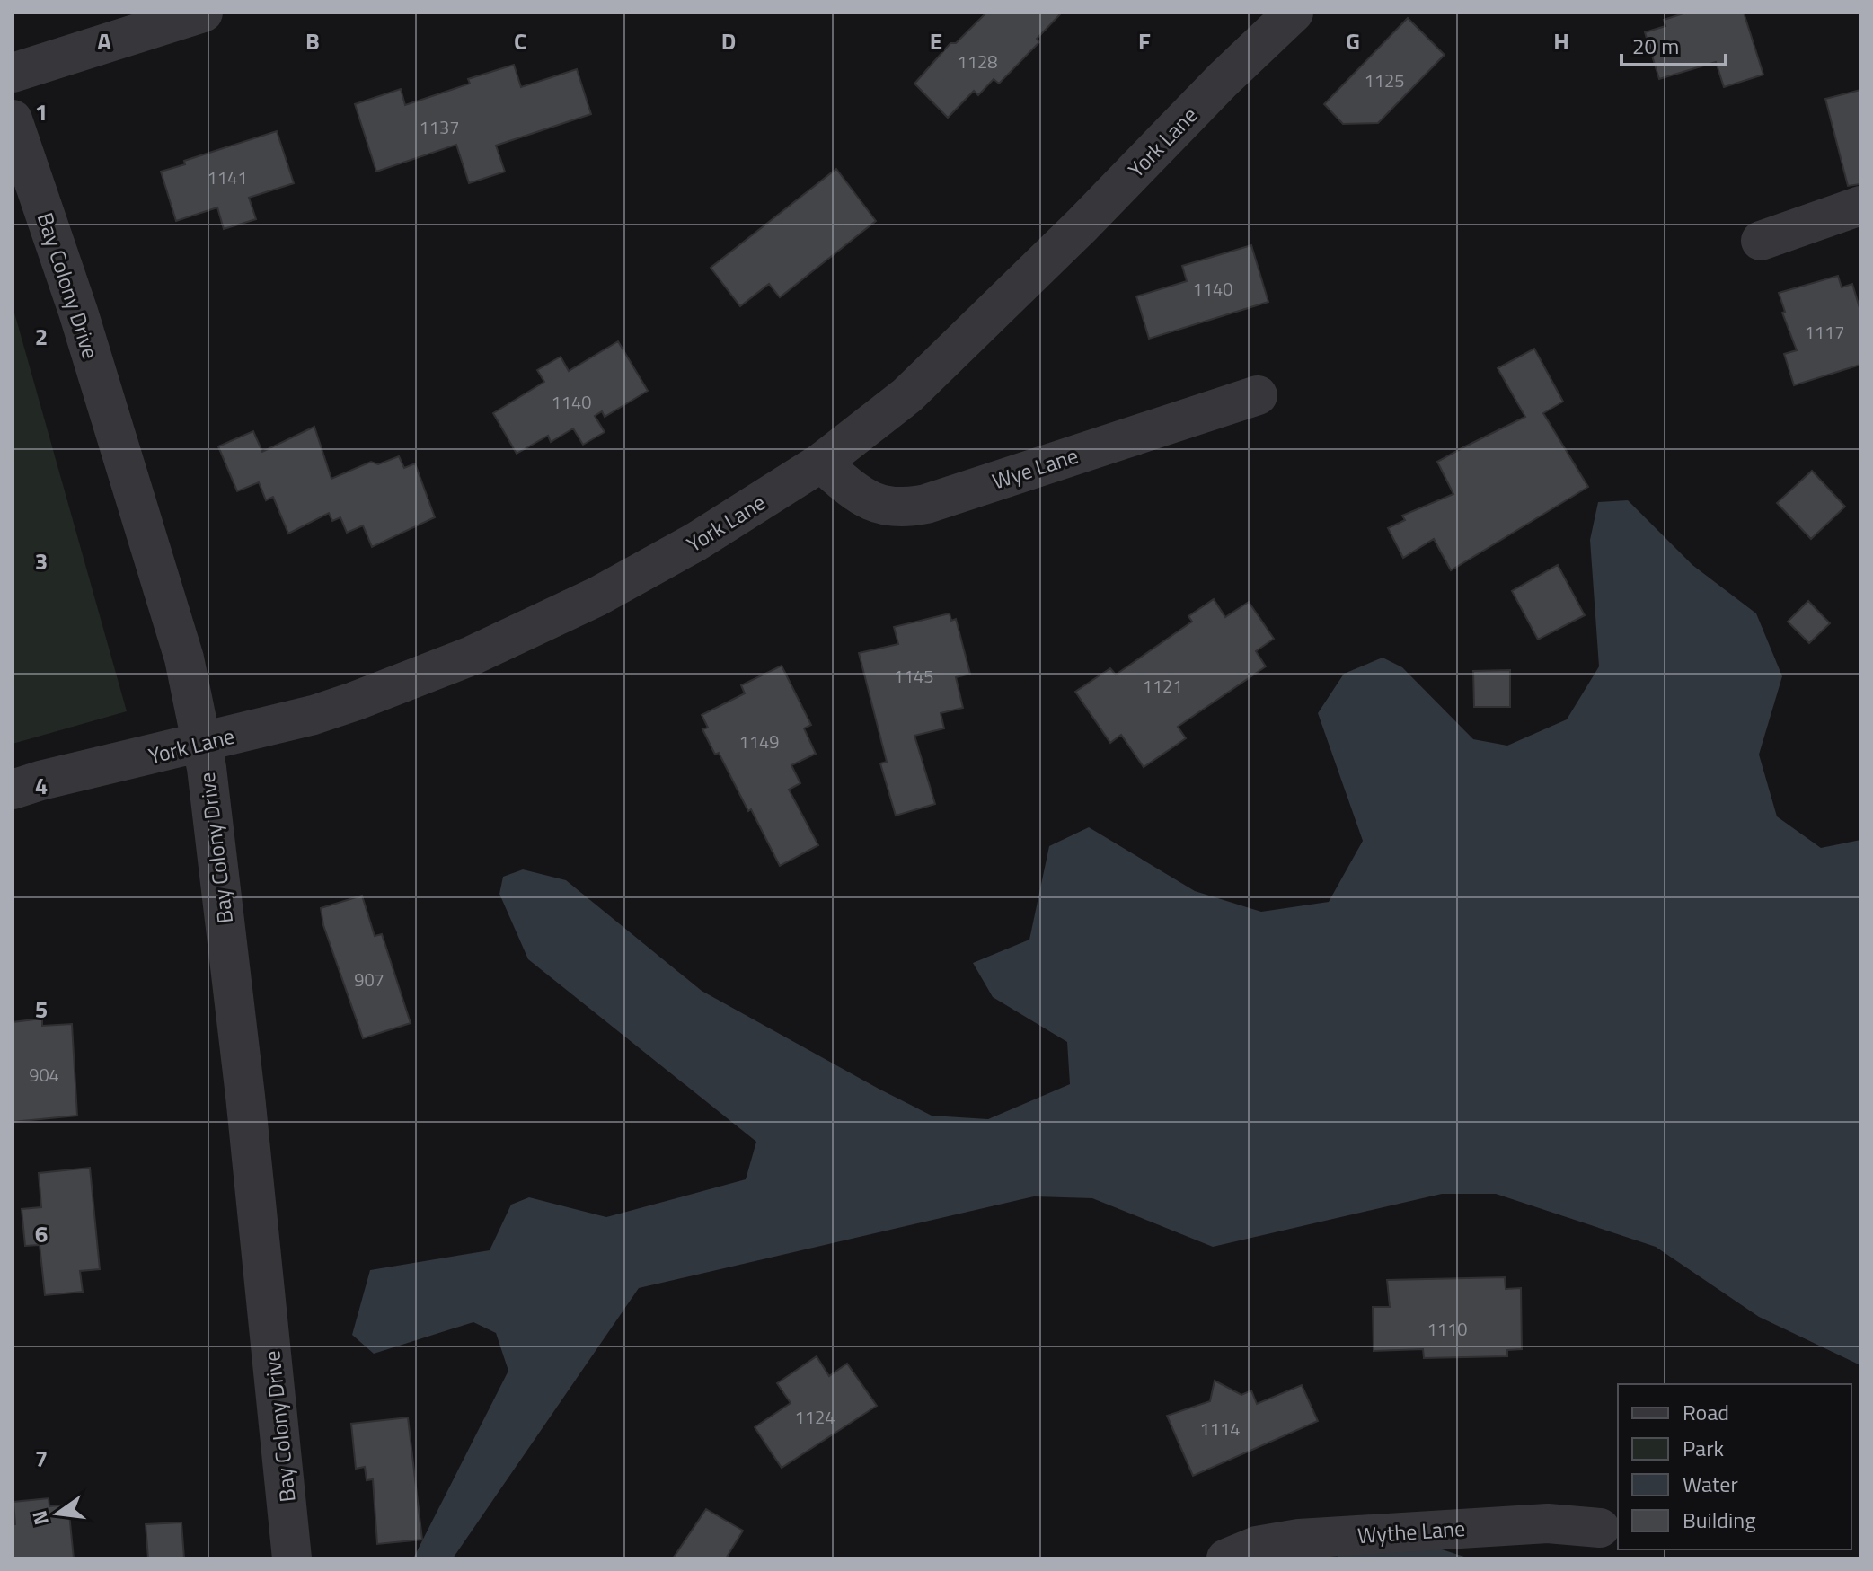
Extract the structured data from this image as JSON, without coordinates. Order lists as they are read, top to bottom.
{
  "streets": {
    "street": [
      "York Lane",
      "Bay Colony Drive",
      "Wye Lane",
      "Wythe Lane"
    ]
  },
  "crossings": [
    ["York Lane", "Bay Colony Drive"],
    ["York Lane", "Wye Lane"]
  ],
  "house_numbers": [
    "1128",
    "1125",
    "1137",
    "1141",
    "1140",
    "1117",
    "1140",
    "1145",
    "1121",
    "1149",
    "907",
    "904",
    "1110",
    "1124",
    "1114"
  ],
  "legend": [
    "Road",
    "Park",
    "Water",
    "Building"
  ],
  "scale_bar": "20 m",
  "north": "left",
  "grid": {
    "columns": [
      "A",
      "B",
      "C",
      "D",
      "E",
      "F",
      "G",
      "H"
    ],
    "rows": [
      "1",
      "2",
      "3",
      "4",
      "5",
      "6",
      "7"
    ]
  }
}
